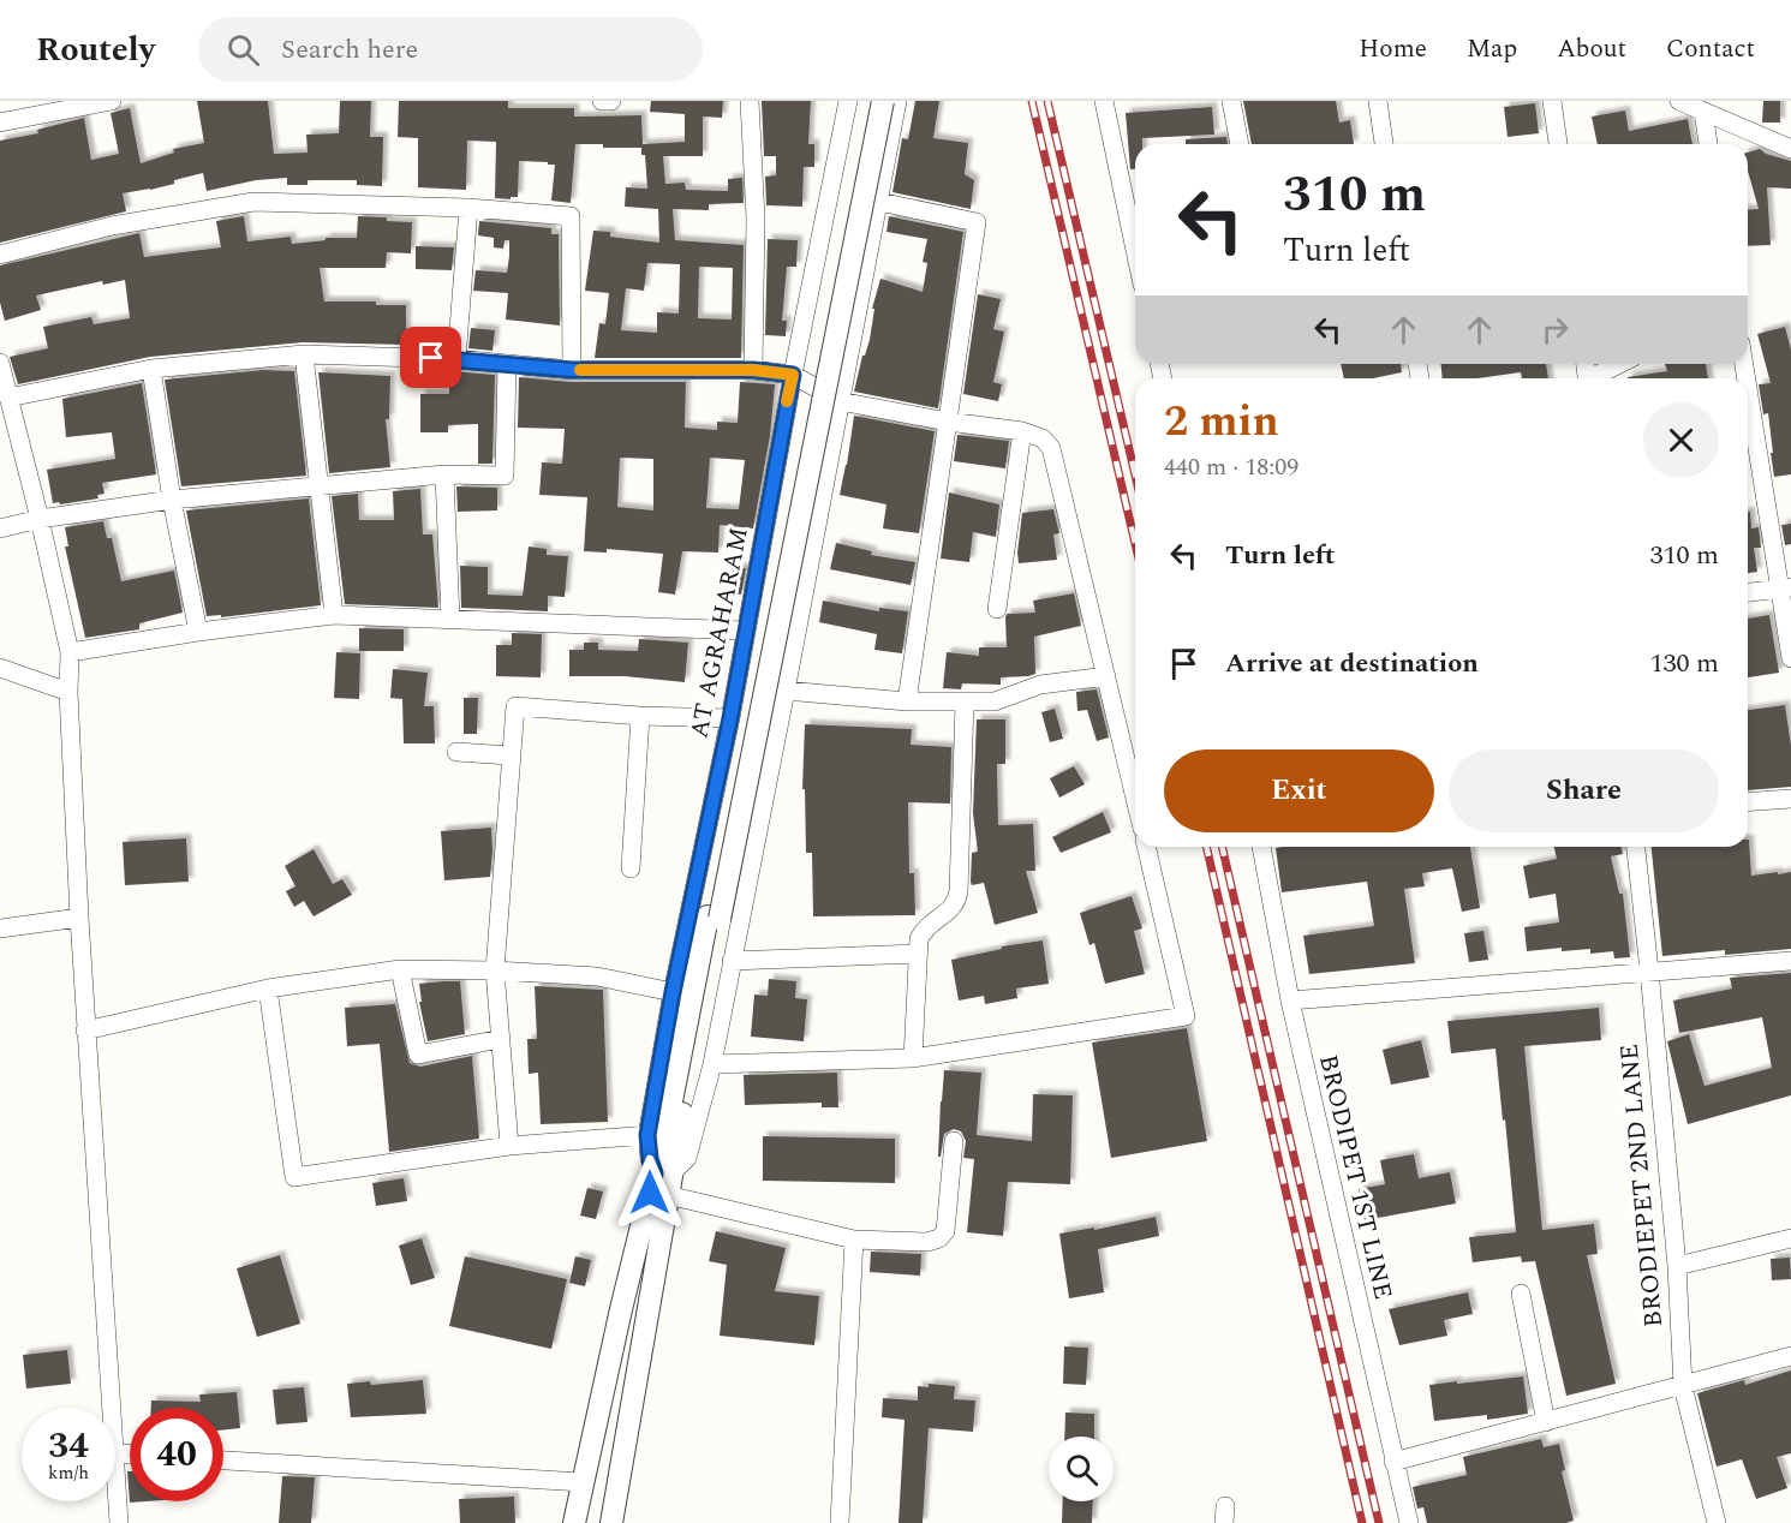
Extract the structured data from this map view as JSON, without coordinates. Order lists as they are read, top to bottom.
{
  "streets": {
    "street": ["AT AGRAHARAM", "BRODIPET 1ST LINE", "BRODIEPET 2ND LANE"]
  },
  "page": {
    "header": "Routely",
    "search": "Search here",
    "nav": [
      "Home",
      "Map",
      "About",
      "Contact"
    ],
    "turn": ["310 m", "Turn left"],
    "heading": ["2 min", "440 m · 18:09"],
    "list": [
      {
        "name": "Turn left",
        "value": "310 m"
      },
      {
        "name": "Arrive at destination",
        "value": "130 m"
      }
    ],
    "buttons": ["Exit", "Share"],
    "speed": "34 km/h",
    "limit": "40"
  }
}
